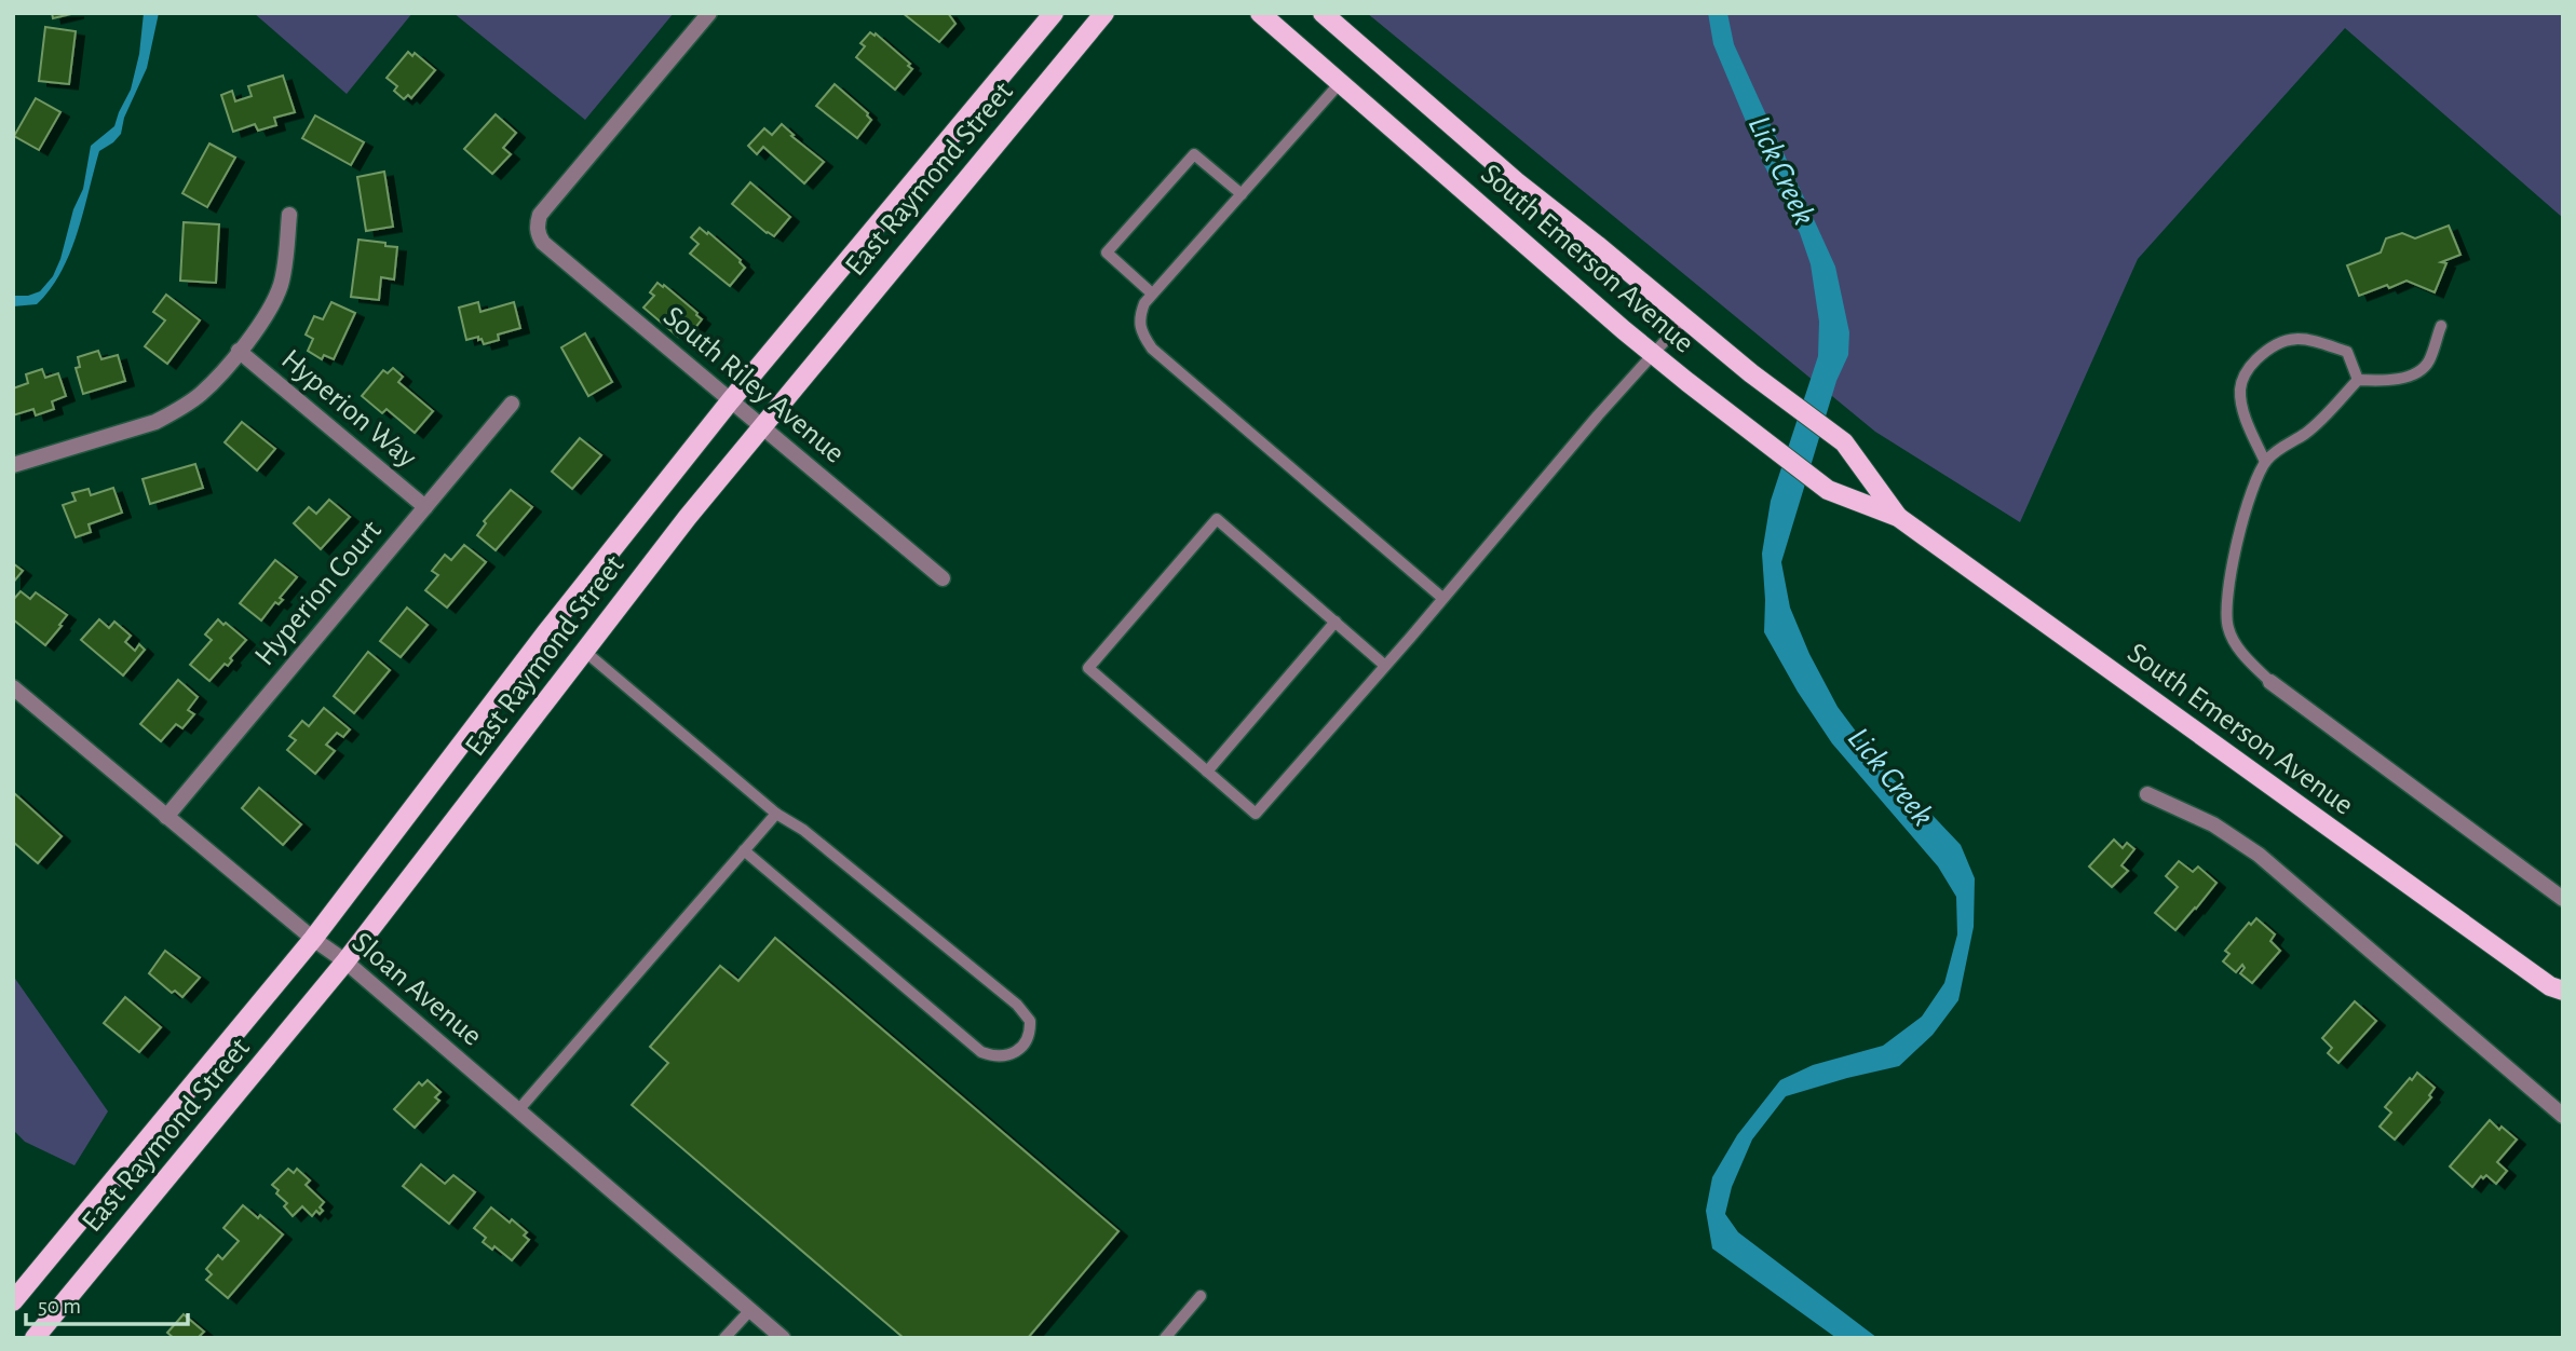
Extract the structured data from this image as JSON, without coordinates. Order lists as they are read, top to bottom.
{
  "streets": {
    "main road": ["East Raymond Street", "South Emerson Avenue"],
    "street": [
      "South Riley Avenue",
      "Hyperion Way",
      "Hyperion Court",
      "Sloan Avenue"
    ]
  },
  "crossings": [
    ["East Raymond Street", "South Riley Avenue"],
    ["East Raymond Street", "Sloan Avenue"],
    ["Hyperion Way", "Hyperion Court"],
    ["Hyperion Court", "Sloan Avenue"]
  ],
  "water": ["Lick Creek"],
  "scale_bar": "50 m"
}
